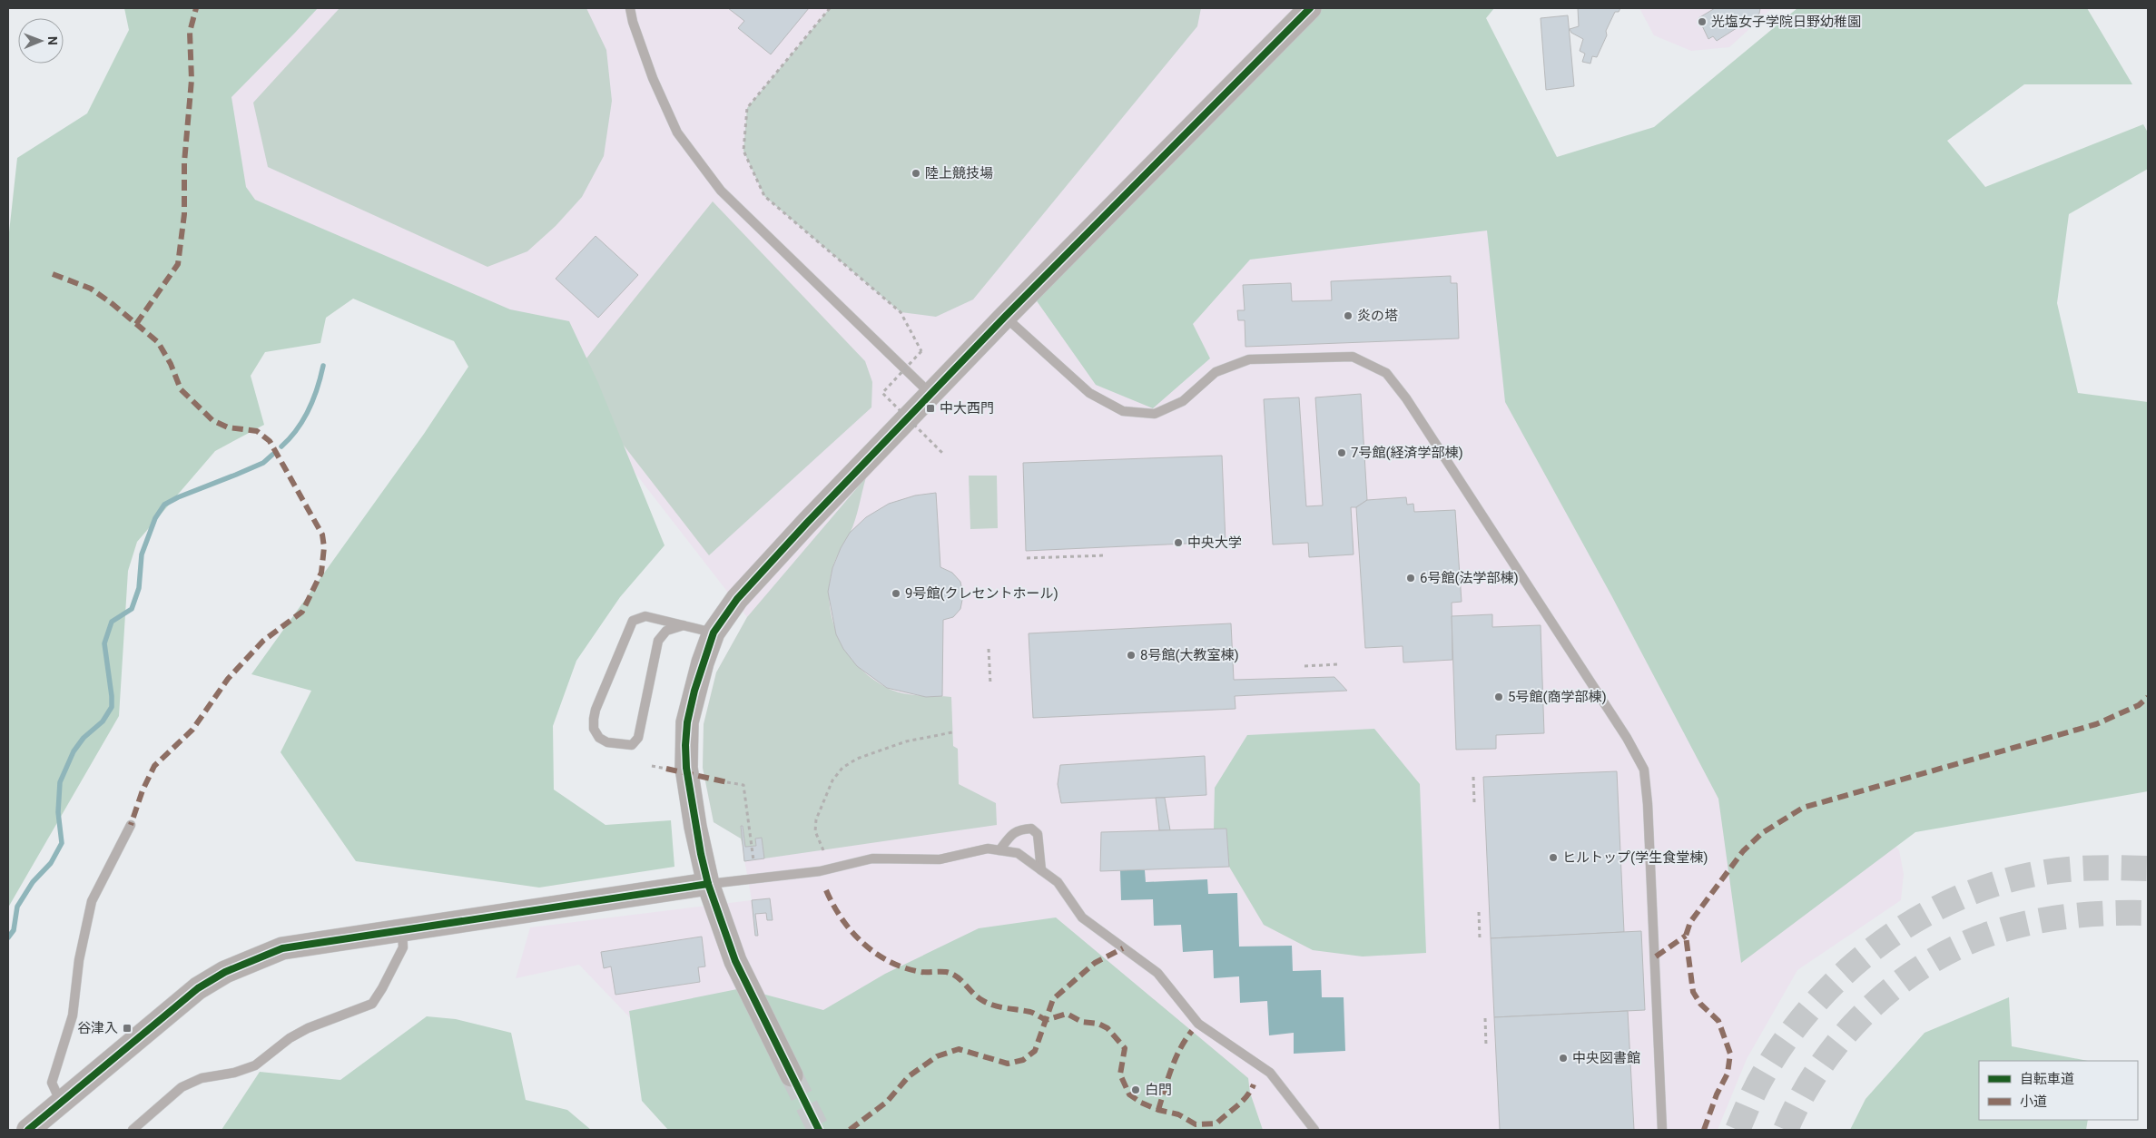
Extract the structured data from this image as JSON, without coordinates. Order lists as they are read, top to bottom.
{
  "places": {
    "other": [
      "光塩女子学院日野幼稚園",
      "陸上競技場",
      "炎の塔",
      "7号館(経済学部棟)",
      "中央大学",
      "6号館(法学部棟)",
      "9号館(クレセントホール)",
      "8号館(大教室棟)",
      "5号館(商学部棟)",
      "ヒルトップ(学生食堂棟)",
      "中央図書館",
      "白門"
    ],
    "transit": ["中大西門", "谷津入"]
  },
  "legend": ["自転車道", "小道"],
  "north": "right"
}
